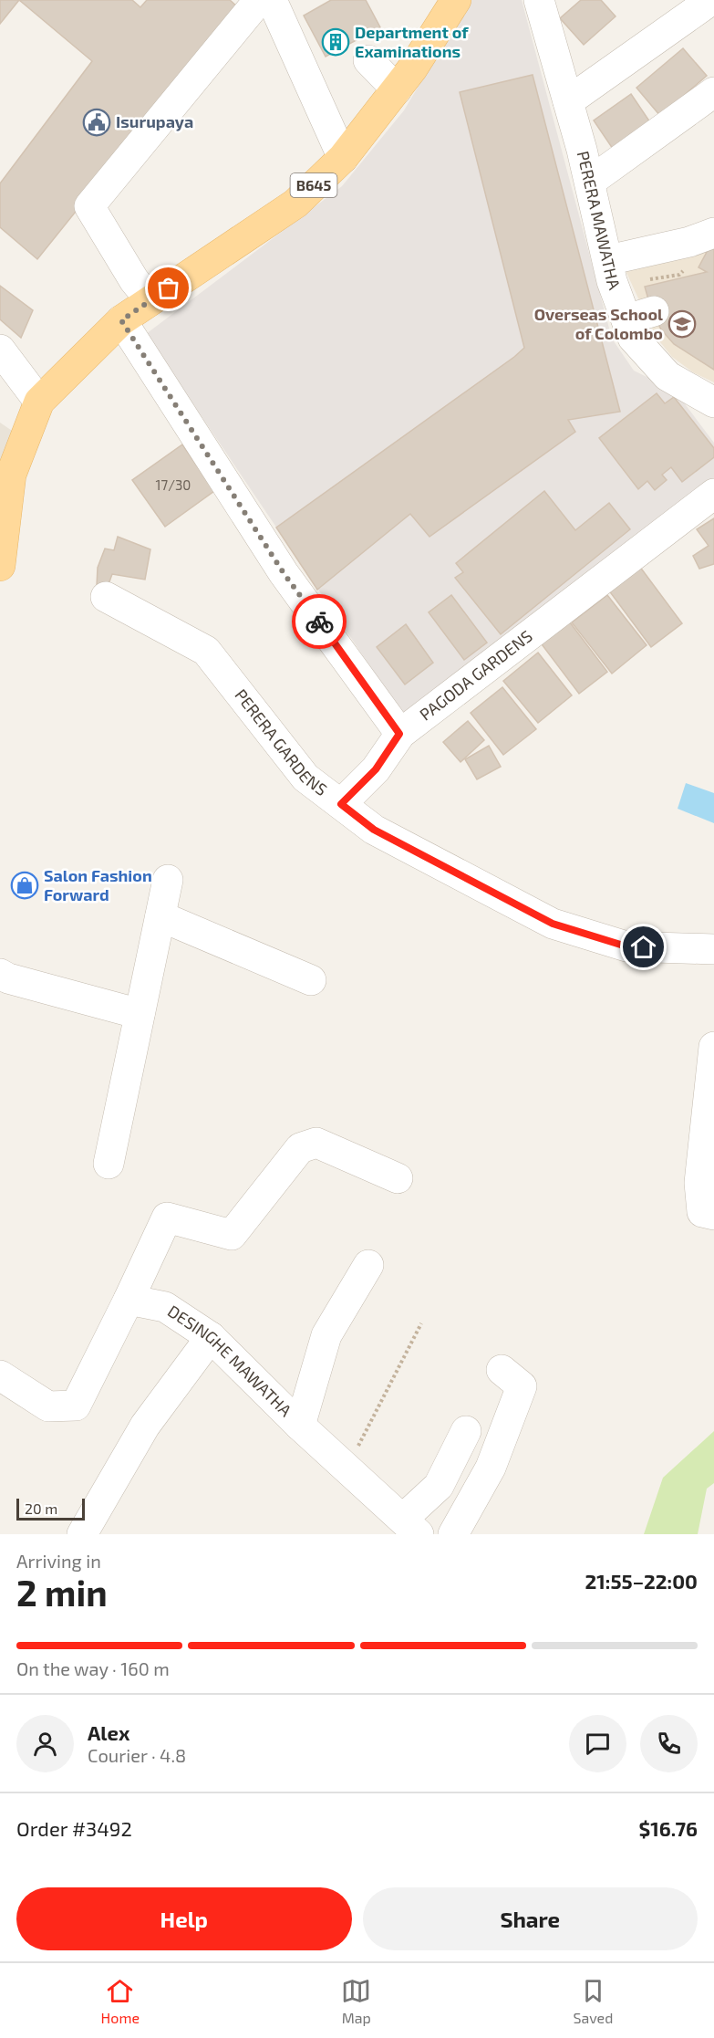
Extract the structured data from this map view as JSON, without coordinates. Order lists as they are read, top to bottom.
{
  "streets": {
    "main road": ["B645"],
    "street": [
      "PERERA MAWATHA",
      "PAGODA GARDENS",
      "PERERA GARDENS",
      "DESINGHE MAWATHA"
    ]
  },
  "crossings": [
    ["PAGODA GARDENS", "PERERA GARDENS"]
  ],
  "places": {
    "building": ["Department of Examinations"],
    "public building": ["Isurupaya"],
    "school or university": ["Overseas School of Colombo"],
    "shop": ["Salon Fashion Forward"]
  },
  "house_numbers": ["17/30"],
  "scale_bar": "20 m",
  "page": {
    "scale": "20 m",
    "heading": ["2 min", "Arriving in", "21:55–22:00"],
    "panel": [
      "Alex",
      "Courier · 4.8",
      "Order #3492",
      "$16.76"
    ],
    "bar": "On the way · 160 m",
    "buttons": ["Help", "Share"],
    "tabs": ["Home", "Map", "Saved"]
  }
}
